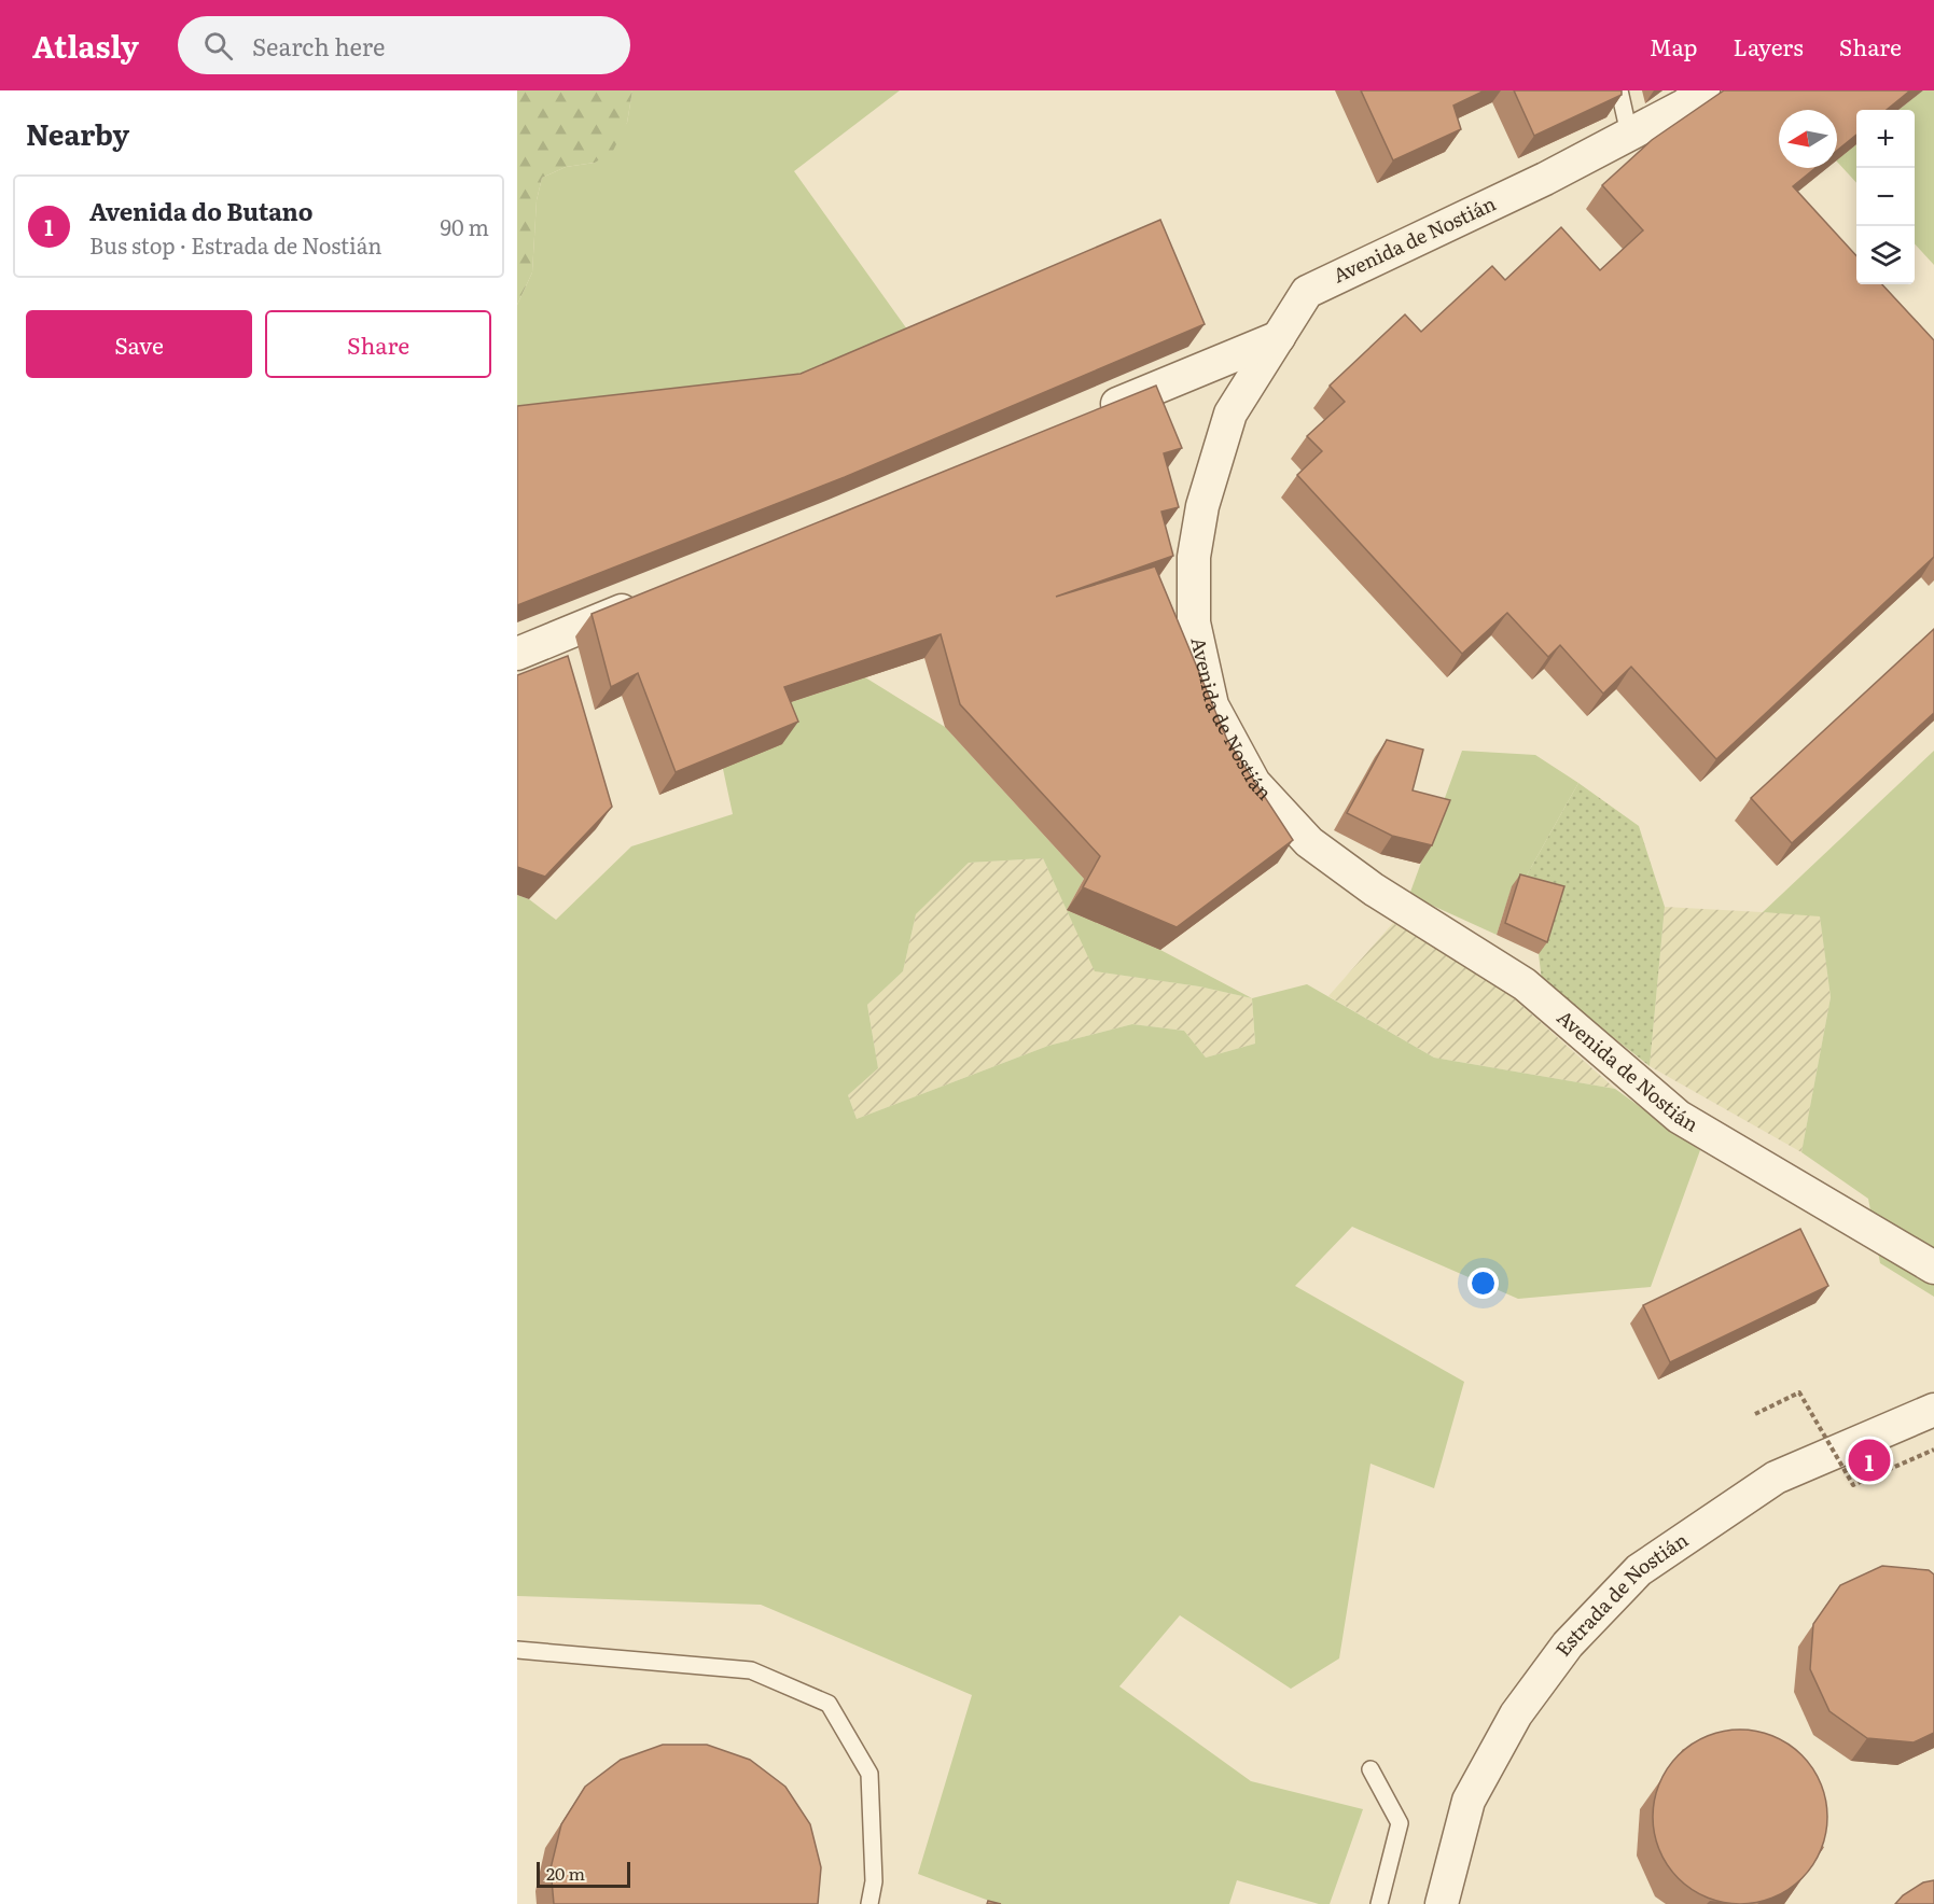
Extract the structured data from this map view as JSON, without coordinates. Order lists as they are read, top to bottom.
{
  "streets": {
    "street": ["Avenida de Nostián", "Estrada de Nostián"]
  },
  "scale_bar": "20 m",
  "north": "left",
  "page": {
    "header": "Atlasly",
    "search": "Search here",
    "nav": ["Map", "Layers", "Share"],
    "heading": "Nearby",
    "map_buttons": ["+", "−"],
    "list": [
      {
        "mark": "1",
        "name": "Avenida do Butano",
        "note": "Bus stop · Estrada de Nostián",
        "value": "90 m"
      }
    ],
    "buttons": ["Save", "Share"],
    "pins": "1",
    "scale": "20 m"
  }
}
